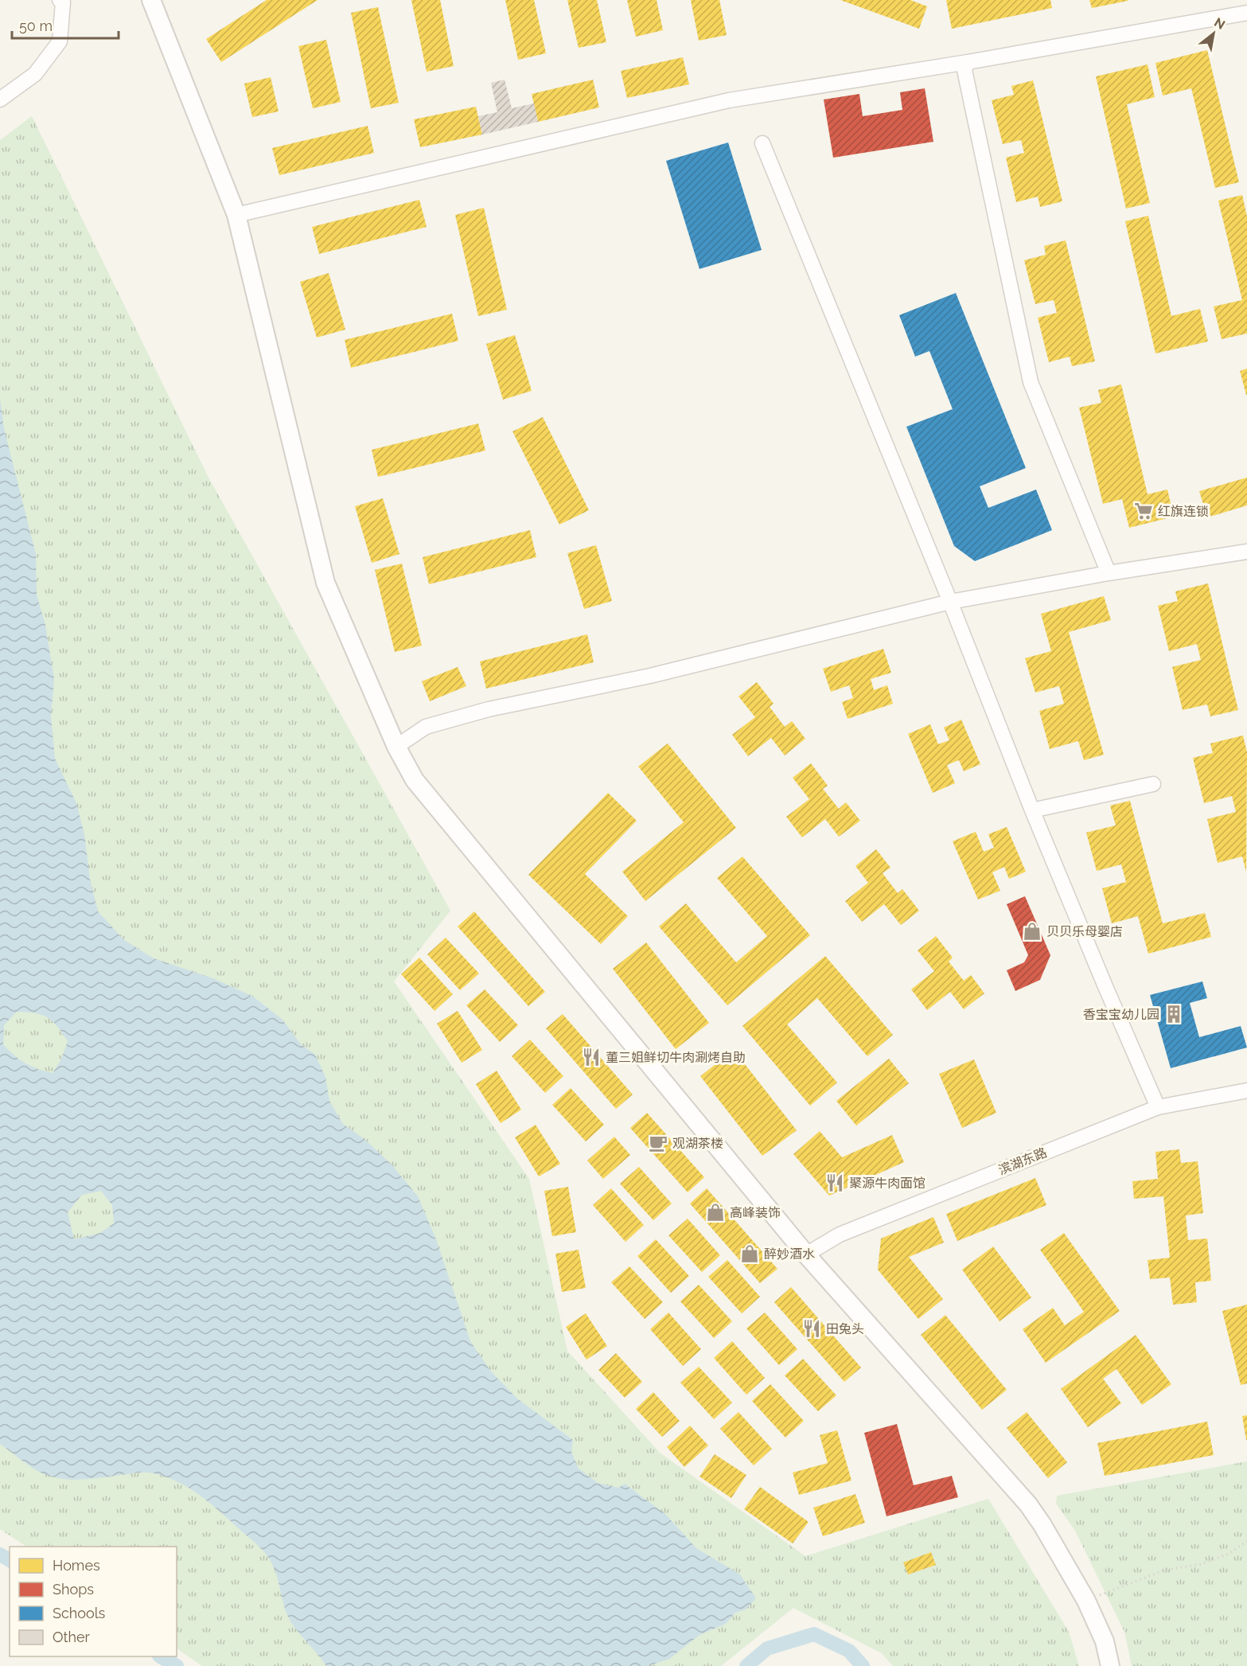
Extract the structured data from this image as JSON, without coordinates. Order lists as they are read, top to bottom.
{
  "streets": {
    "street": ["滨湖东路"]
  },
  "places": {
    "supermarket": ["红旗连锁"],
    "shop": ["贝贝乐母婴店", "高峰装饰", "醉妙酒水"],
    "building": ["香宝宝幼儿园"],
    "restaurant": ["董三姐鲜切牛肉涮烤自助", "聚源牛肉面馆", "田兔头"],
    "cafe": ["观湖茶楼"]
  },
  "legend": [
    "Homes",
    "Shops",
    "Schools",
    "Other"
  ],
  "scale_bar": "50 m",
  "north": "top right"
}
